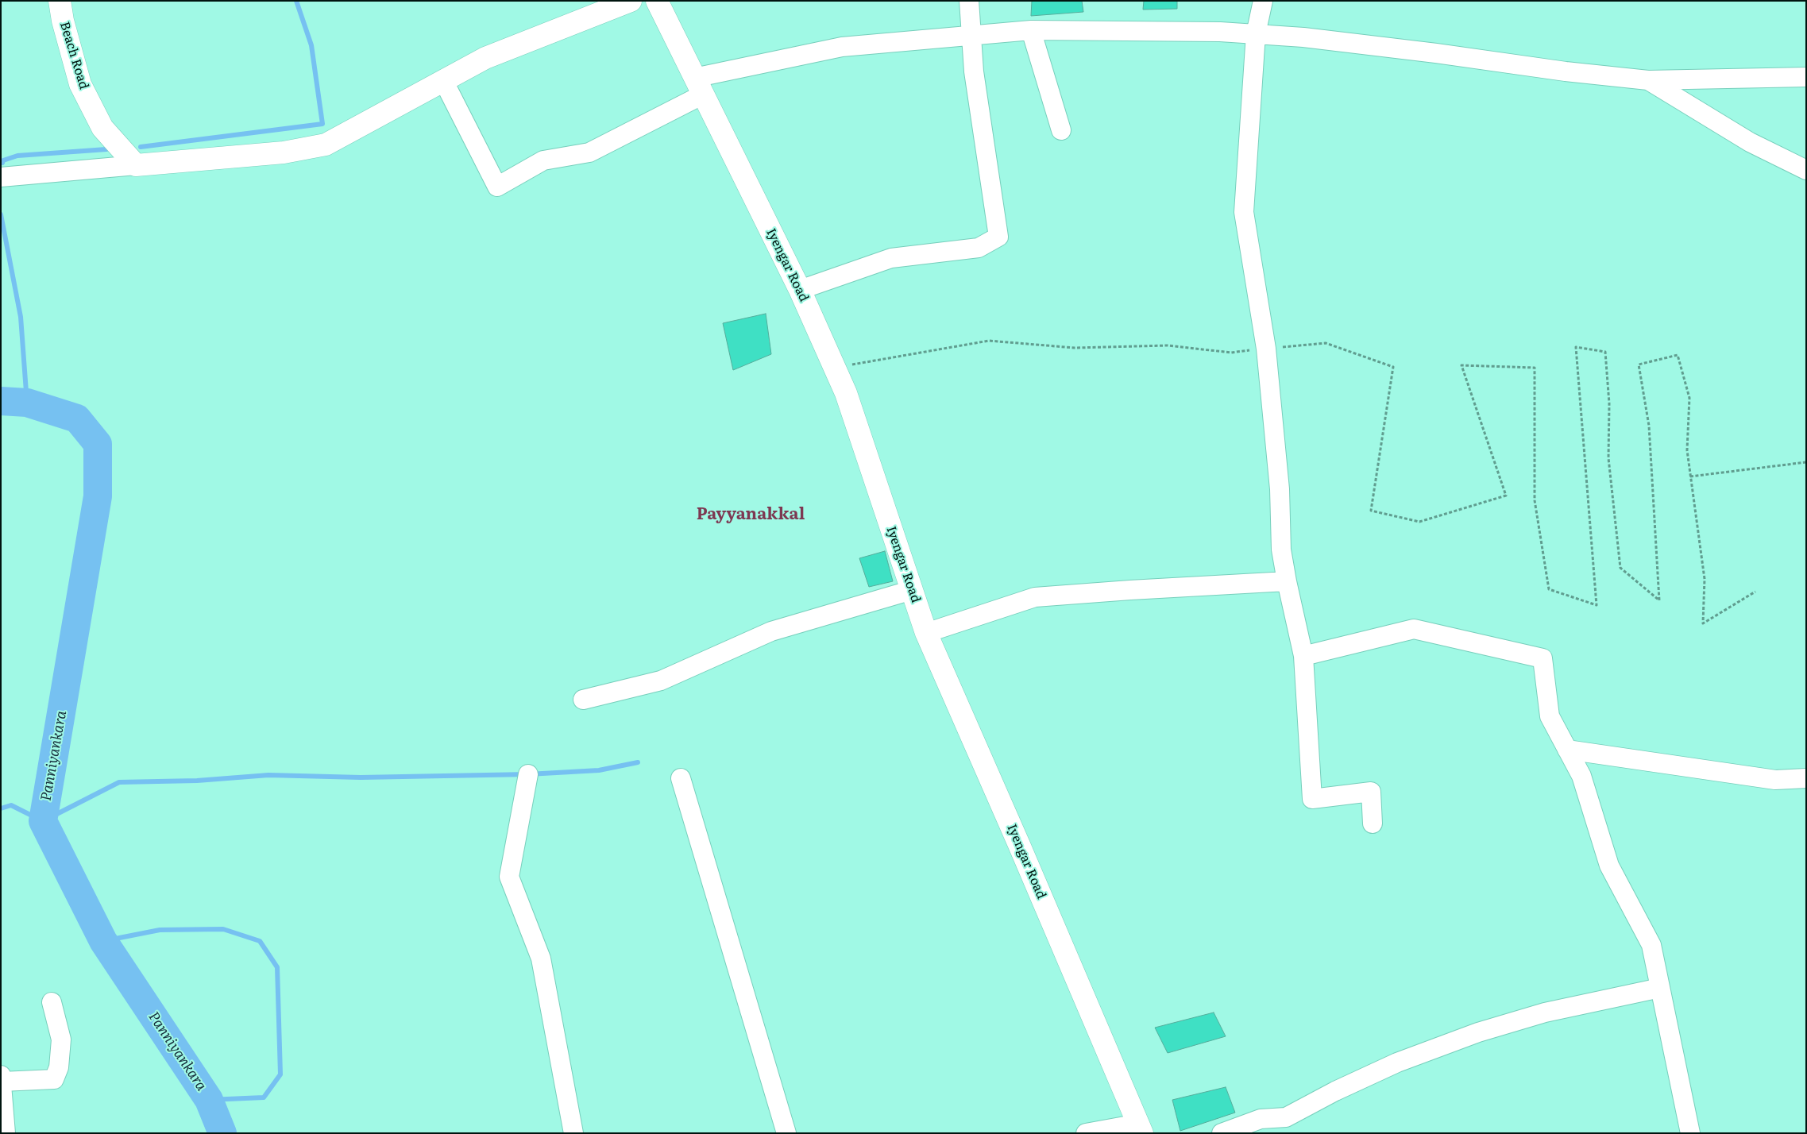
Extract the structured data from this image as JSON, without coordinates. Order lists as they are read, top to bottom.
{
  "streets": {
    "main road": ["Beach Road", "Iyengar Road"]
  },
  "districts": ["Payyanakkal"],
  "water": ["Panniyankara"]
}
